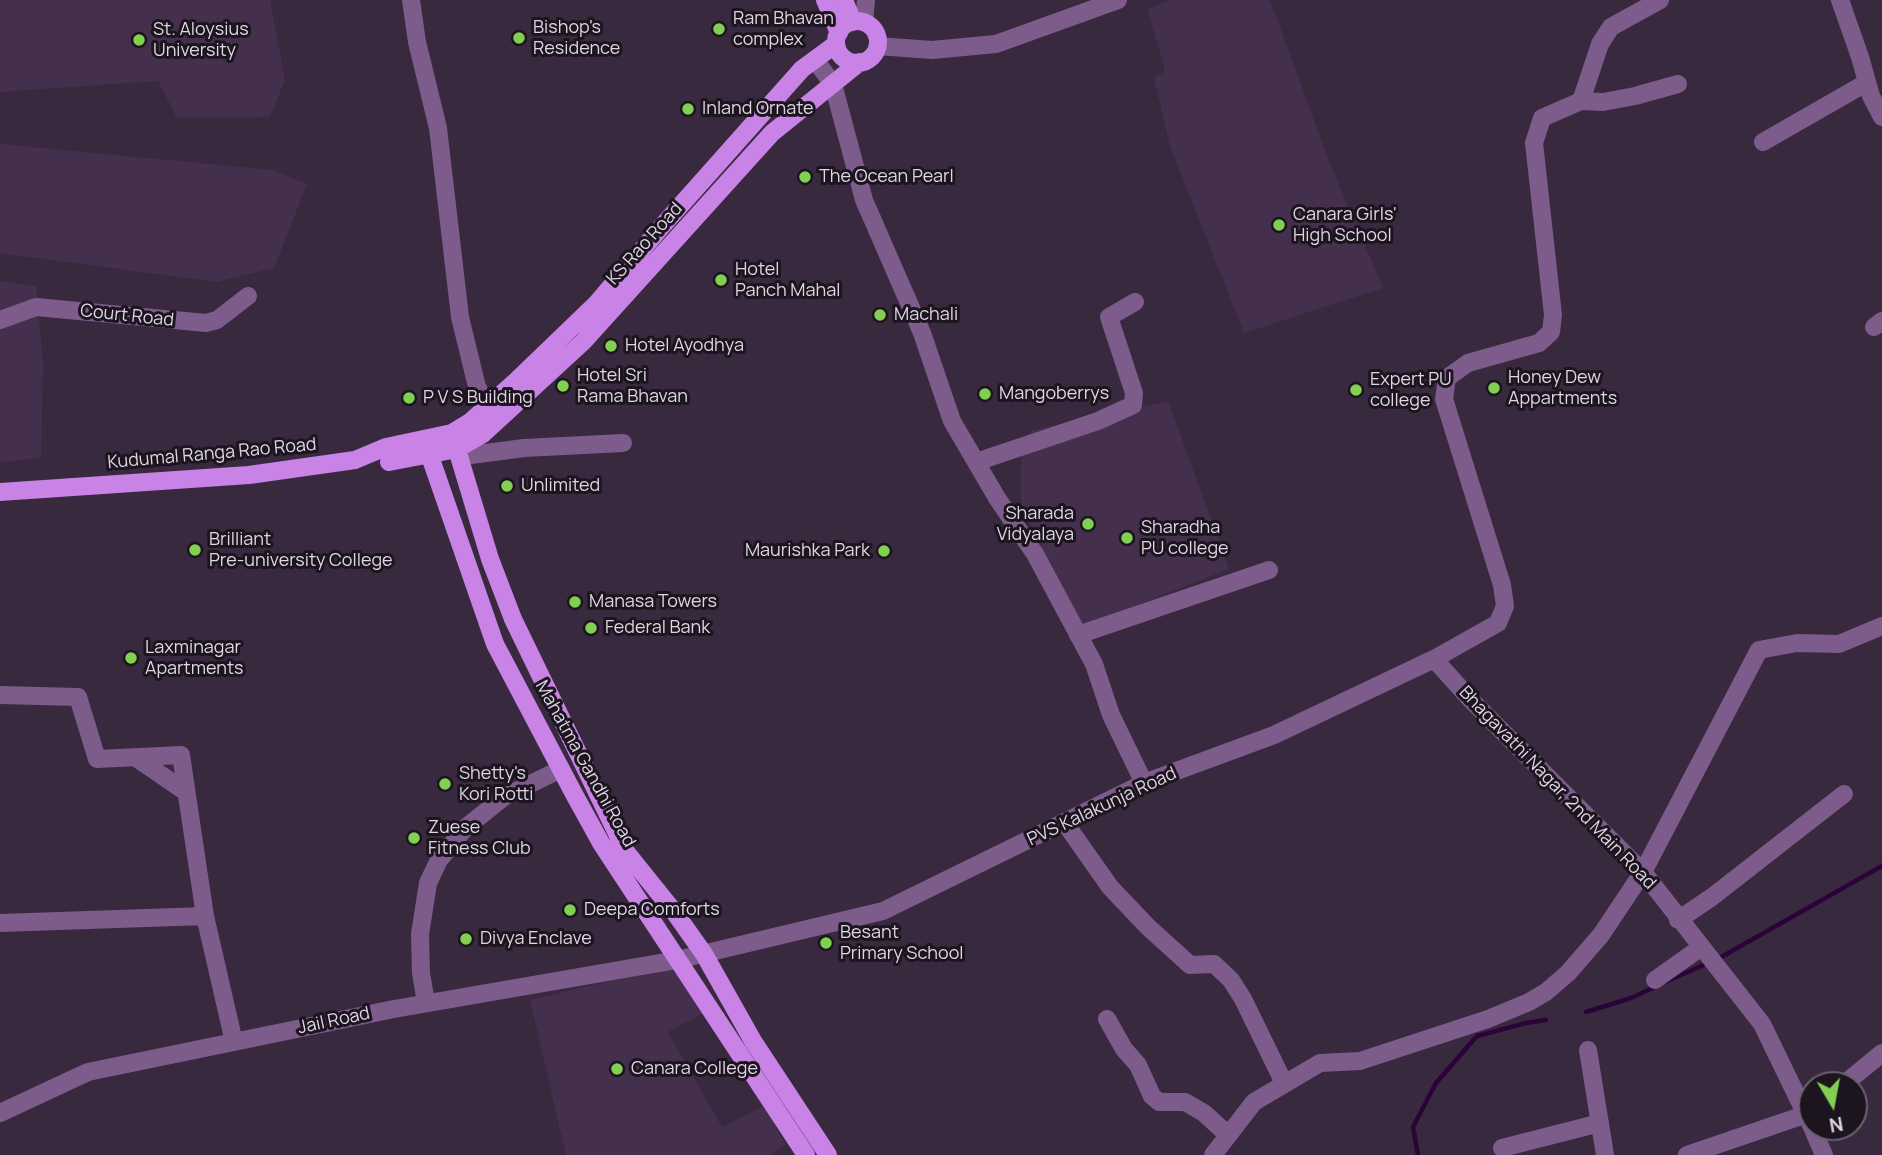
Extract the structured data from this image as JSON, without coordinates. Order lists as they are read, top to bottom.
{
  "streets": {
    "main road": ["KS Rao Road", "Kudumal Ranga Rao Road", "Mahatma Gandhi Road"],
    "street": [
      "Court Road",
      "Bhagavathi Nagar, 2nd Main Road",
      "PVS Kalakunja Road",
      "Jail Road"
    ]
  },
  "crossings": [
    ["KS Rao Road", "Kudumal Ranga Rao Road"],
    ["KS Rao Road", "Mahatma Gandhi Road"],
    ["Kudumal Ranga Rao Road", "Mahatma Gandhi Road"],
    ["Mahatma Gandhi Road", "PVS Kalakunja Road"],
    ["Mahatma Gandhi Road", "Jail Road"],
    ["Bhagavathi Nagar, 2nd Main Road", "PVS Kalakunja Road"],
    ["PVS Kalakunja Road", "Jail Road"]
  ],
  "places": [
    "Ram Bhavan complex",
    "Bishop's Residence",
    "St. Aloysius University",
    "Inland Ornate",
    "The Ocean Pearl",
    "Canara Girls' High School",
    "Hotel Panch Mahal",
    "Machali",
    "Hotel Ayodhya",
    "Hotel Sri Rama Bhavan",
    "Honey Dew Appartments",
    "Expert PU college",
    "Mangoberrys",
    "P V S Building",
    "Unlimited",
    "Sharada Vidyalaya",
    "Sharadha PU college",
    "Brilliant Pre-university College",
    "Maurishka Park",
    "Manasa Towers",
    "Federal Bank",
    "Laxminagar Apartments",
    "Shetty's Kori Rotti",
    "Zuese Fitness Club",
    "Deepa Comforts",
    "Divya Enclave",
    "Besant Primary School",
    "Canara College"
  ],
  "north": "bottom"
}
